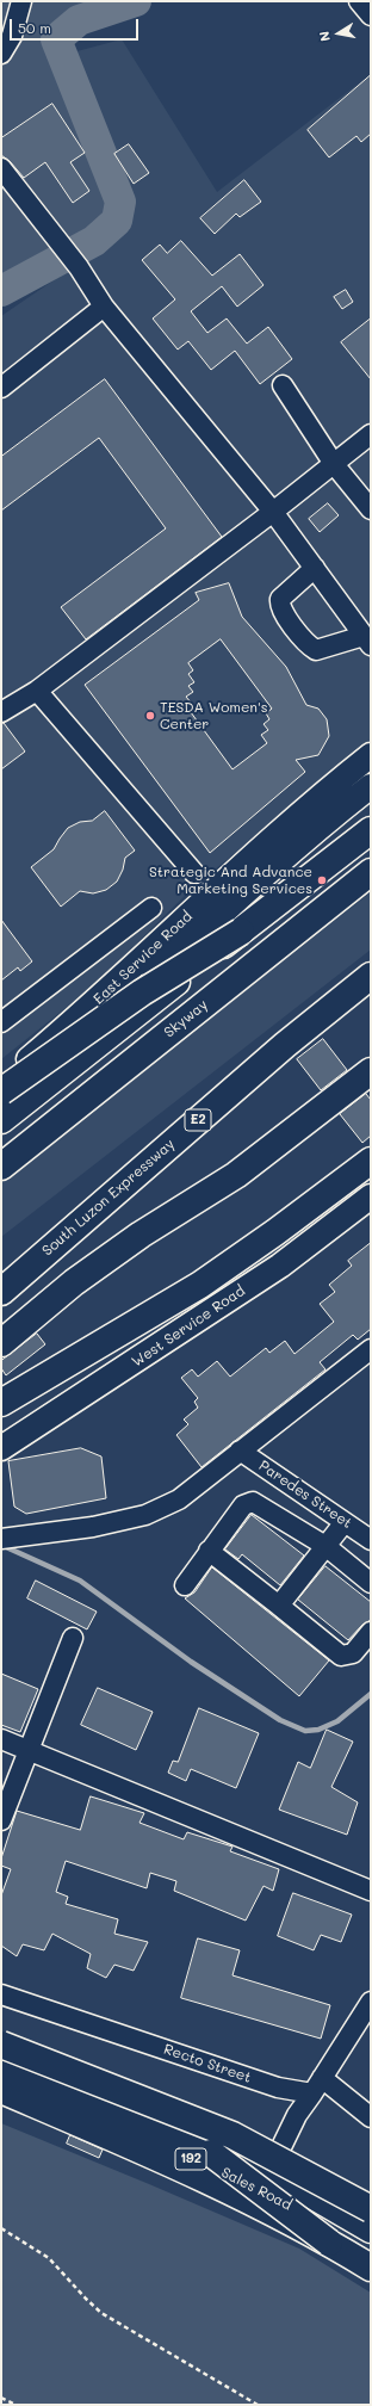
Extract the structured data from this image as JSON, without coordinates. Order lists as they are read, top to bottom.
{
  "streets": {
    "highway": ["Skyway", "E2", "South Luzon Expressway"],
    "main road": [
      "East Service Road",
      "West Service Road",
      "192",
      "Sales Road"
    ],
    "street": ["Paredes Street", "Recto Street"]
  },
  "places": ["TESDA Women's Center", "Strategic And Advance Marketing Services"],
  "scale_bar": "50 m",
  "north": "left"
}
